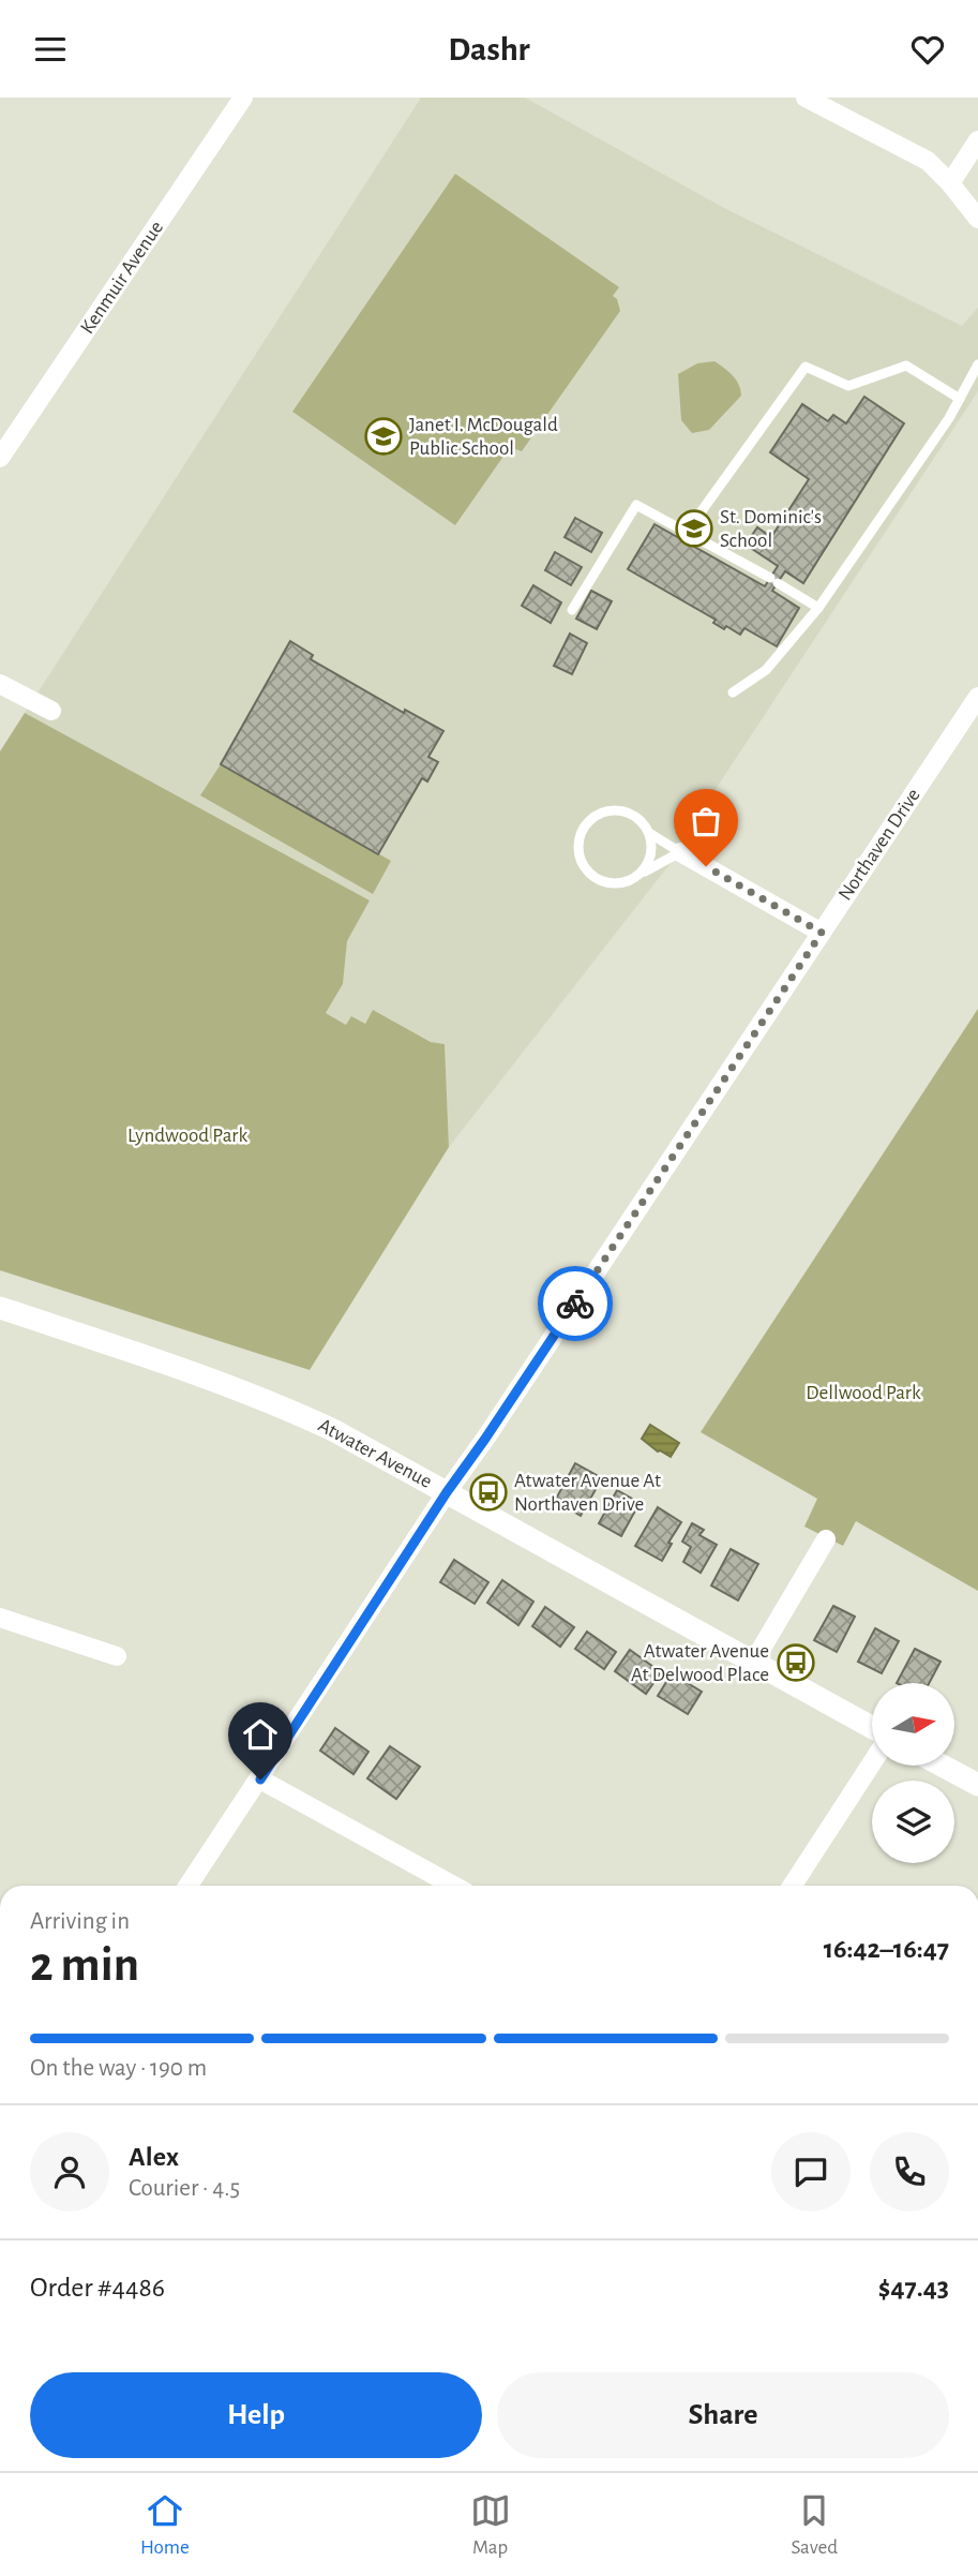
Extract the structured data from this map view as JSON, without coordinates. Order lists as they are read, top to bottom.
{
  "streets": {
    "street": ["Kenmuir Avenue", "Northaven Drive", "Atwater Avenue"]
  },
  "crossings": [
    ["Northaven Drive", "Atwater Avenue"]
  ],
  "parks": ["Lyndwood Park", "Dellwood Park"],
  "places": {
    "school or university": ["Janet I. McDougald Public School", "St. Dominic's School"],
    "bus stop": ["Atwater Avenue At Northaven Drive", "Atwater Avenue At Delwood Place"]
  },
  "north": "right",
  "page": {
    "header": "Dashr",
    "heading": ["2 min", "Arriving in", "16:42–16:47"],
    "panel": [
      "Alex",
      "Courier · 4.5",
      "Order #4486",
      "$47.43"
    ],
    "bar": "On the way · 190 m",
    "buttons": ["Help", "Share"],
    "tabs": ["Home", "Map", "Saved"]
  }
}
